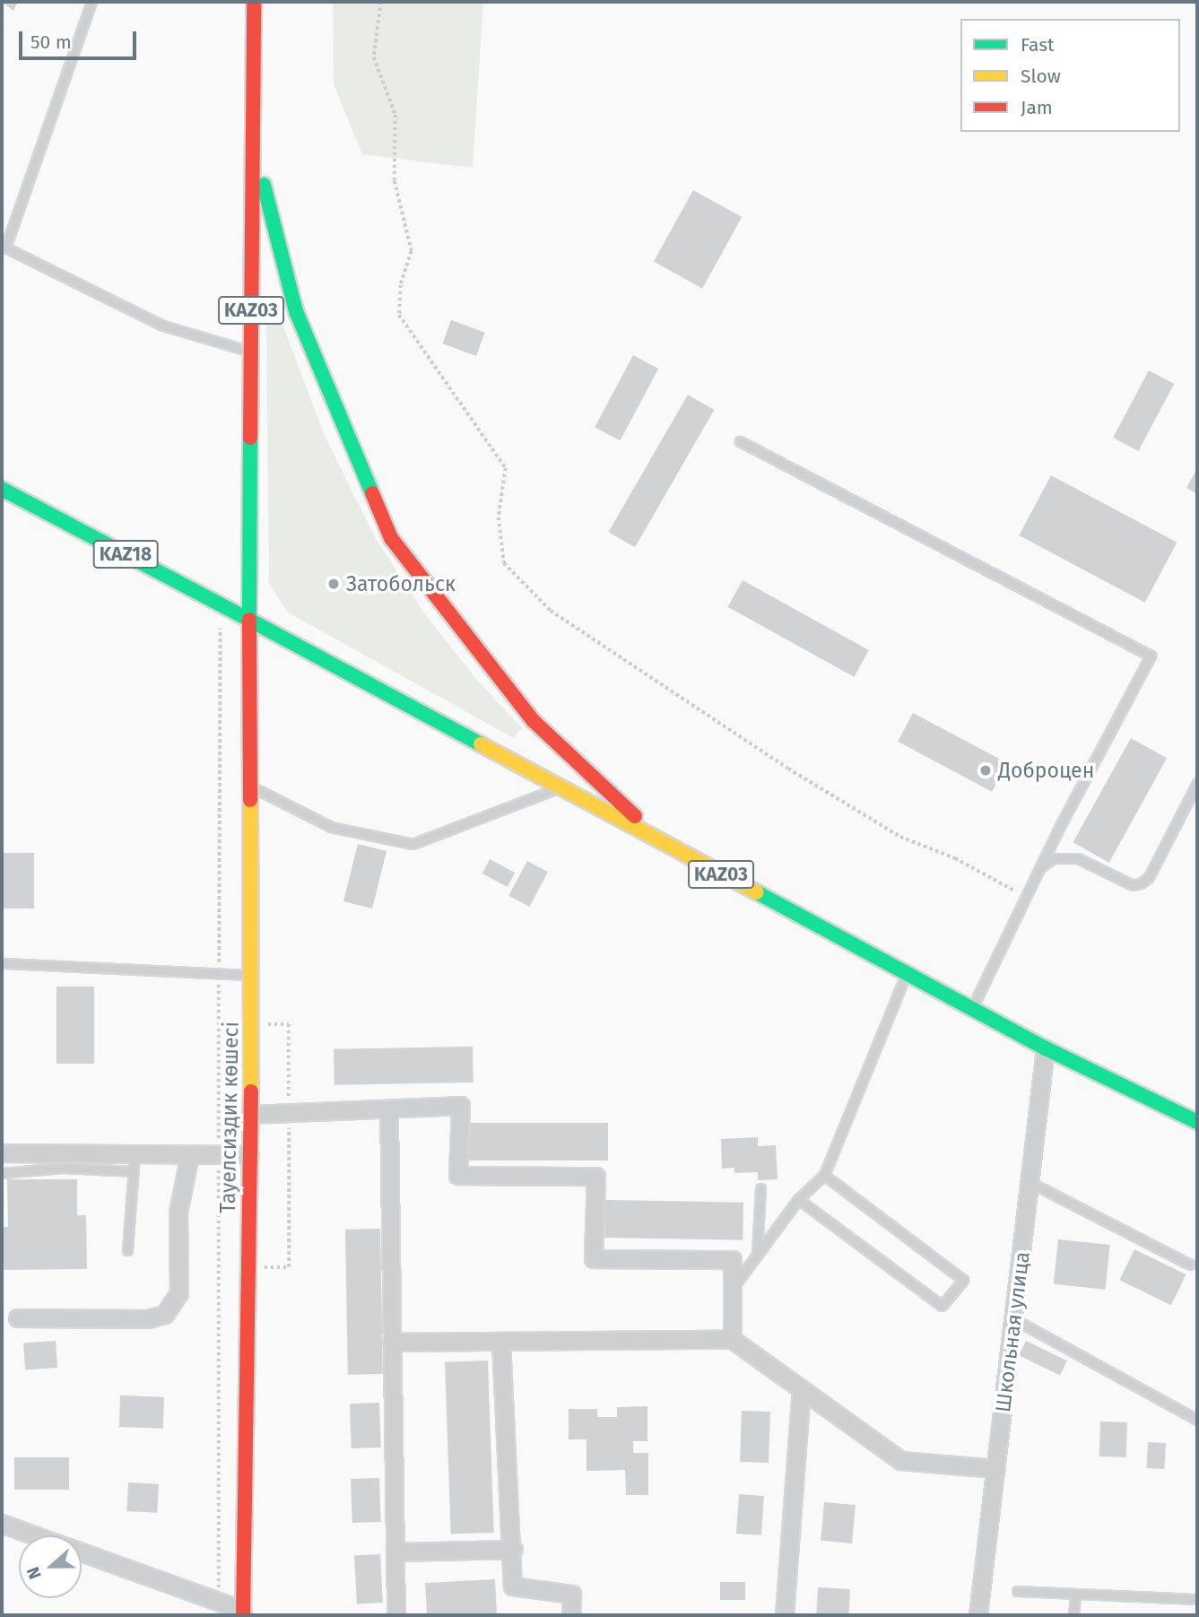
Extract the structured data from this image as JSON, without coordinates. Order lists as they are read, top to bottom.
{
  "streets": {
    "main road": ["KАZ03", "KAZ18", "Тауелсиздик көшесі"],
    "street": ["Школьная улица"]
  },
  "crossings": [
    ["KАZ03", "KAZ18"],
    ["KАZ03", "Тауелсиздик көшесі"],
    ["KАZ03", "Школьная улица"],
    ["KAZ18", "Тауелсиздик көшесі"]
  ],
  "places": ["Затобольск", "Доброцен"],
  "legend": ["Fast", "Slow", "Jam"],
  "scale_bar": "50 m",
  "north": "left"
}
